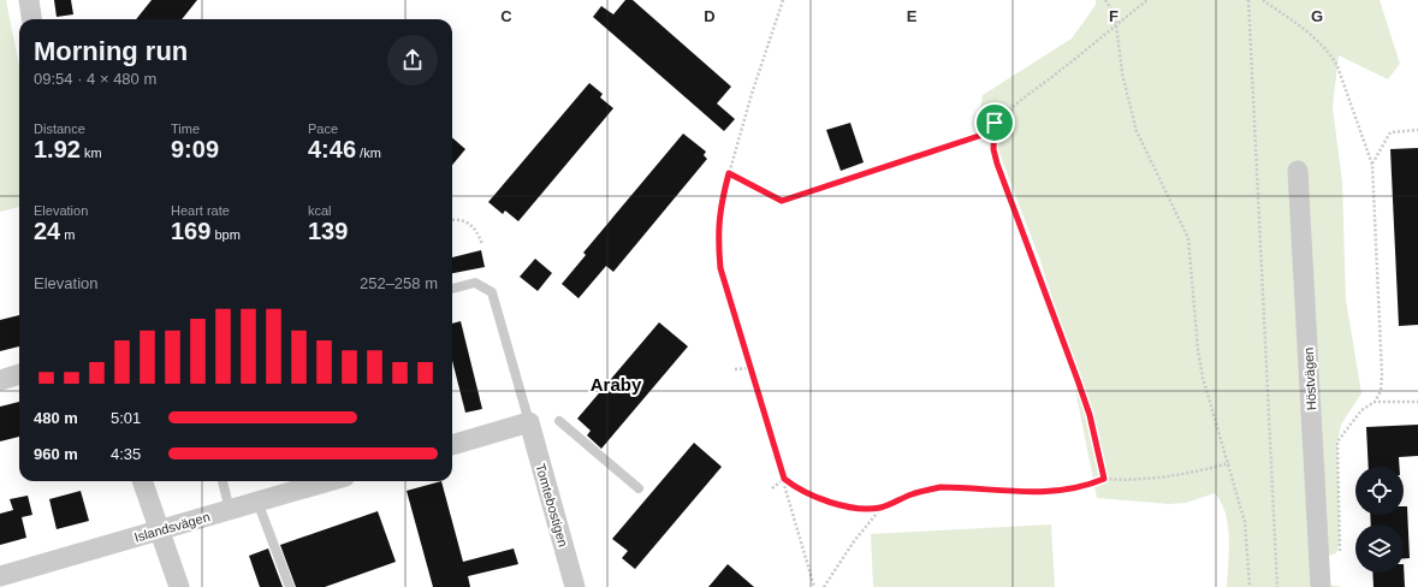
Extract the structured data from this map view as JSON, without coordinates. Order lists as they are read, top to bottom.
{
  "streets": {
    "street": ["Höstvägen", "Tomtebostigen", "Islandsvägen"]
  },
  "districts": ["Araby"],
  "page": {
    "heading": ["Morning run", "09:54 · 4 × 480 m"],
    "stats": [
      ["Distance", "1.92 km"],
      ["Time", "9:09"],
      ["Pace", "4:46 /km"],
      ["Elevation", "24 m"],
      ["Heart rate", "169 bpm"],
      ["kcal", "139"]
    ],
    "chart": ["Elevation", "252–258 m"],
    "list": [
      {
        "name": "480 m",
        "note": "5:01"
      },
      {
        "name": "960 m",
        "note": "4:35"
      }
    ]
  },
  "grid": {
    "columns": [
      "C",
      "D",
      "E",
      "F",
      "G"
    ]
  }
}
